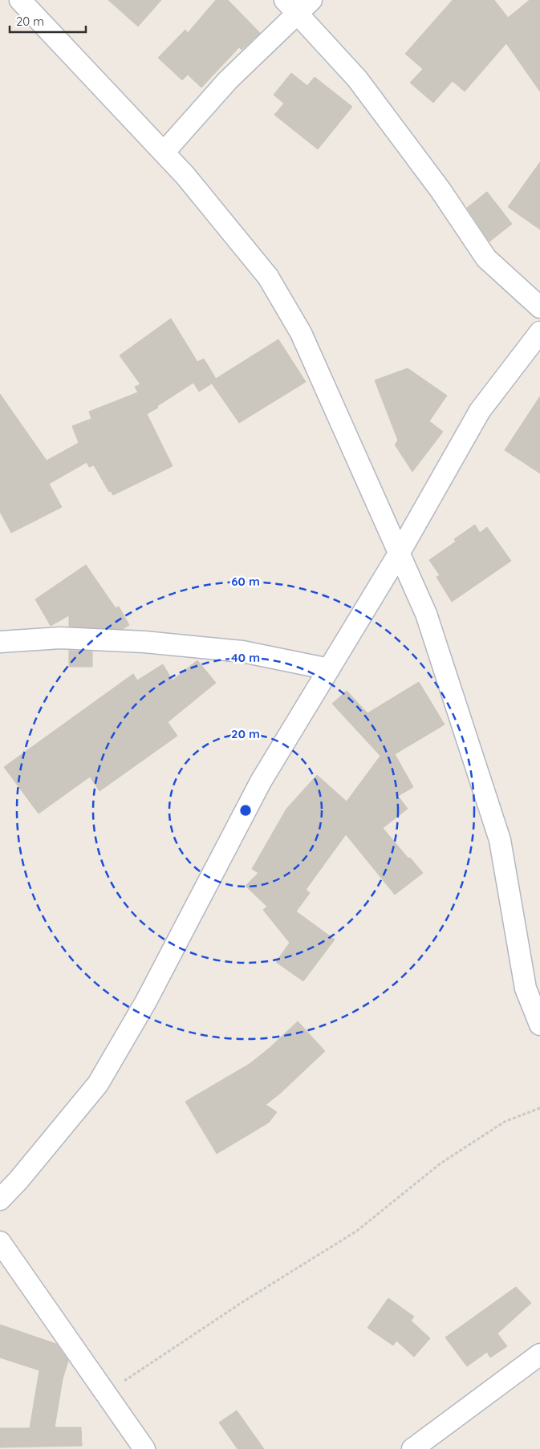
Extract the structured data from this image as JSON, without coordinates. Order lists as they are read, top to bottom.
{
  "scale_bar": "20 m",
  "rings": ["60 m", "40 m", "20 m"]
}
